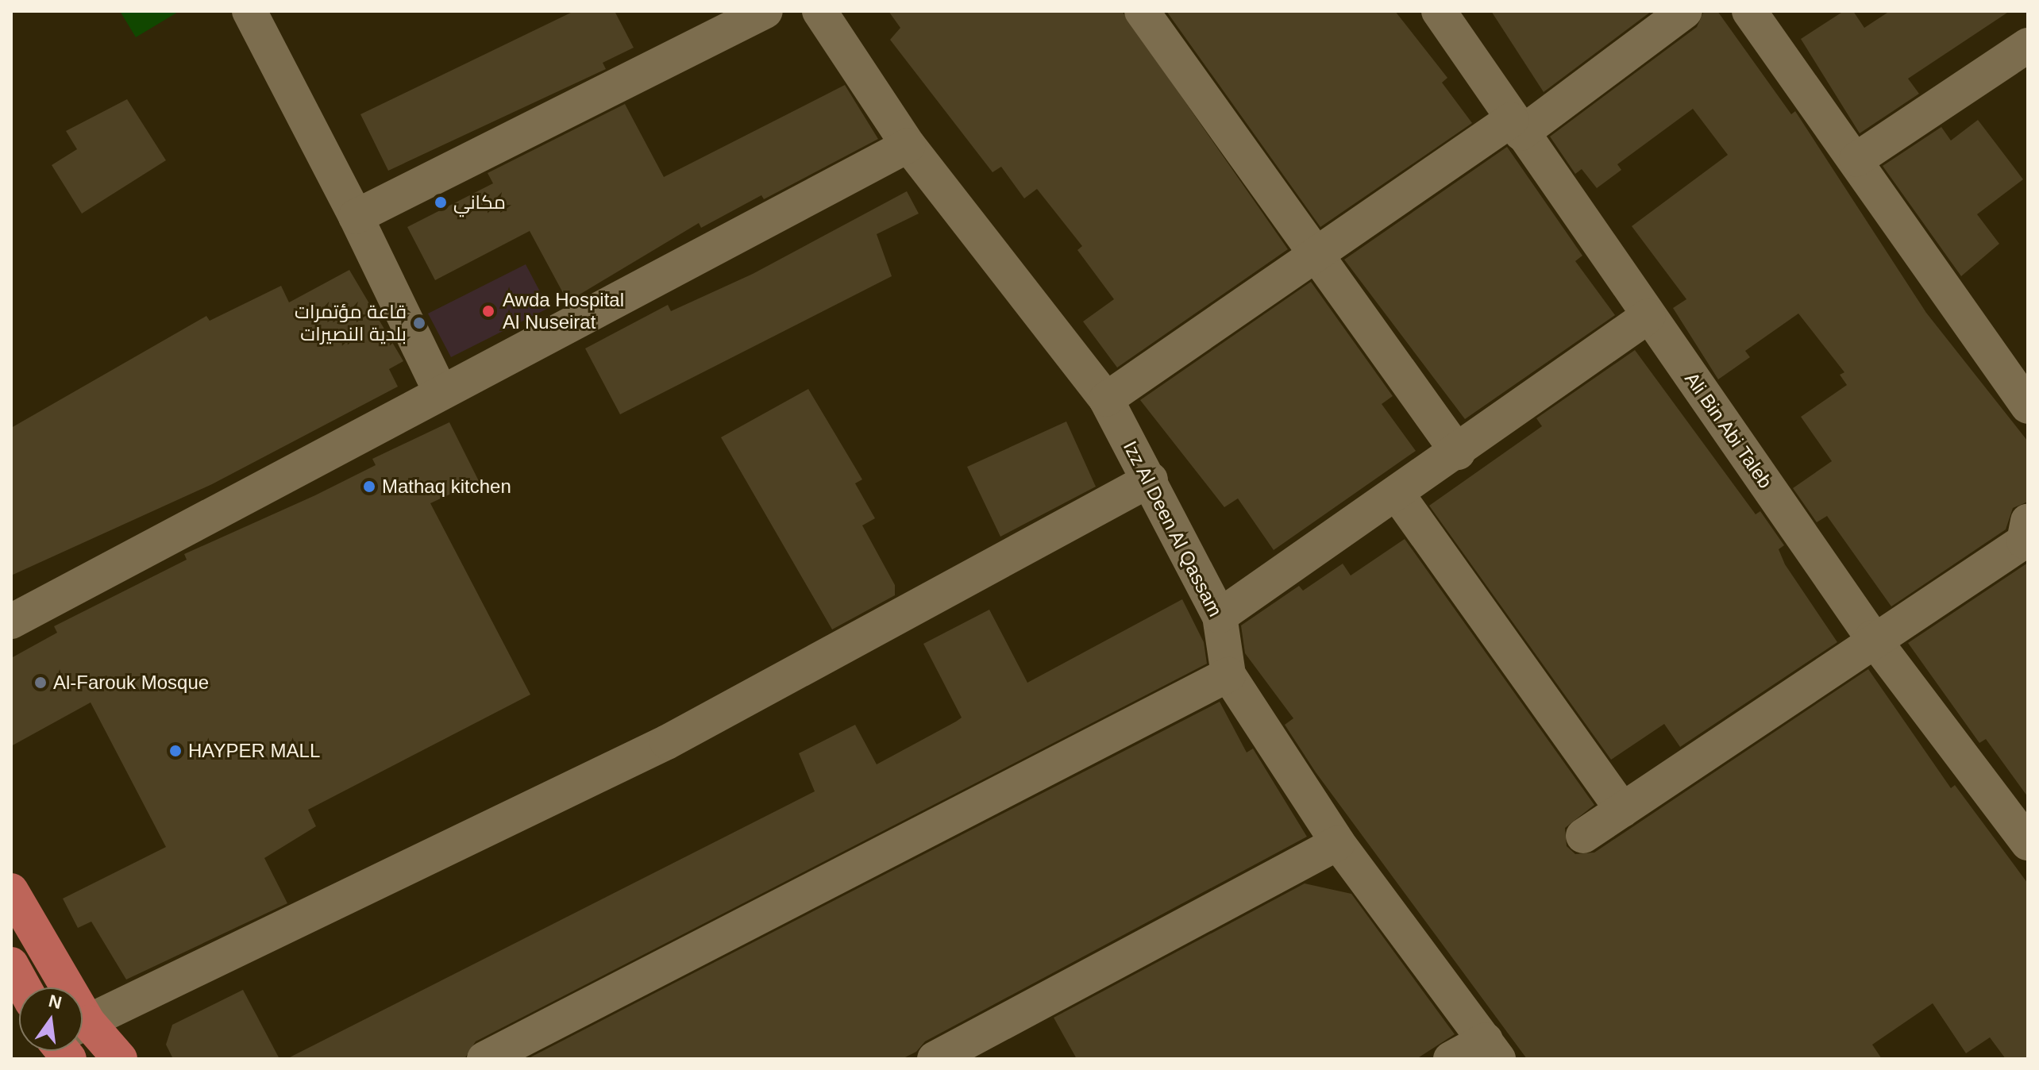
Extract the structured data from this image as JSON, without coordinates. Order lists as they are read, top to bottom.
{
  "streets": {
    "street": ["Ali Bin Abi Taleb", "Izz Al Deen Al Qassam"]
  },
  "places": [
    "مكاني",
    "Awda Hospital Al Nuseirat",
    "قاعة مؤتمرات بلدية النصيرات",
    "Mathaq kitchen",
    "Al-Farouk Mosque",
    "HAYPER MALL"
  ],
  "north": "top"
}
